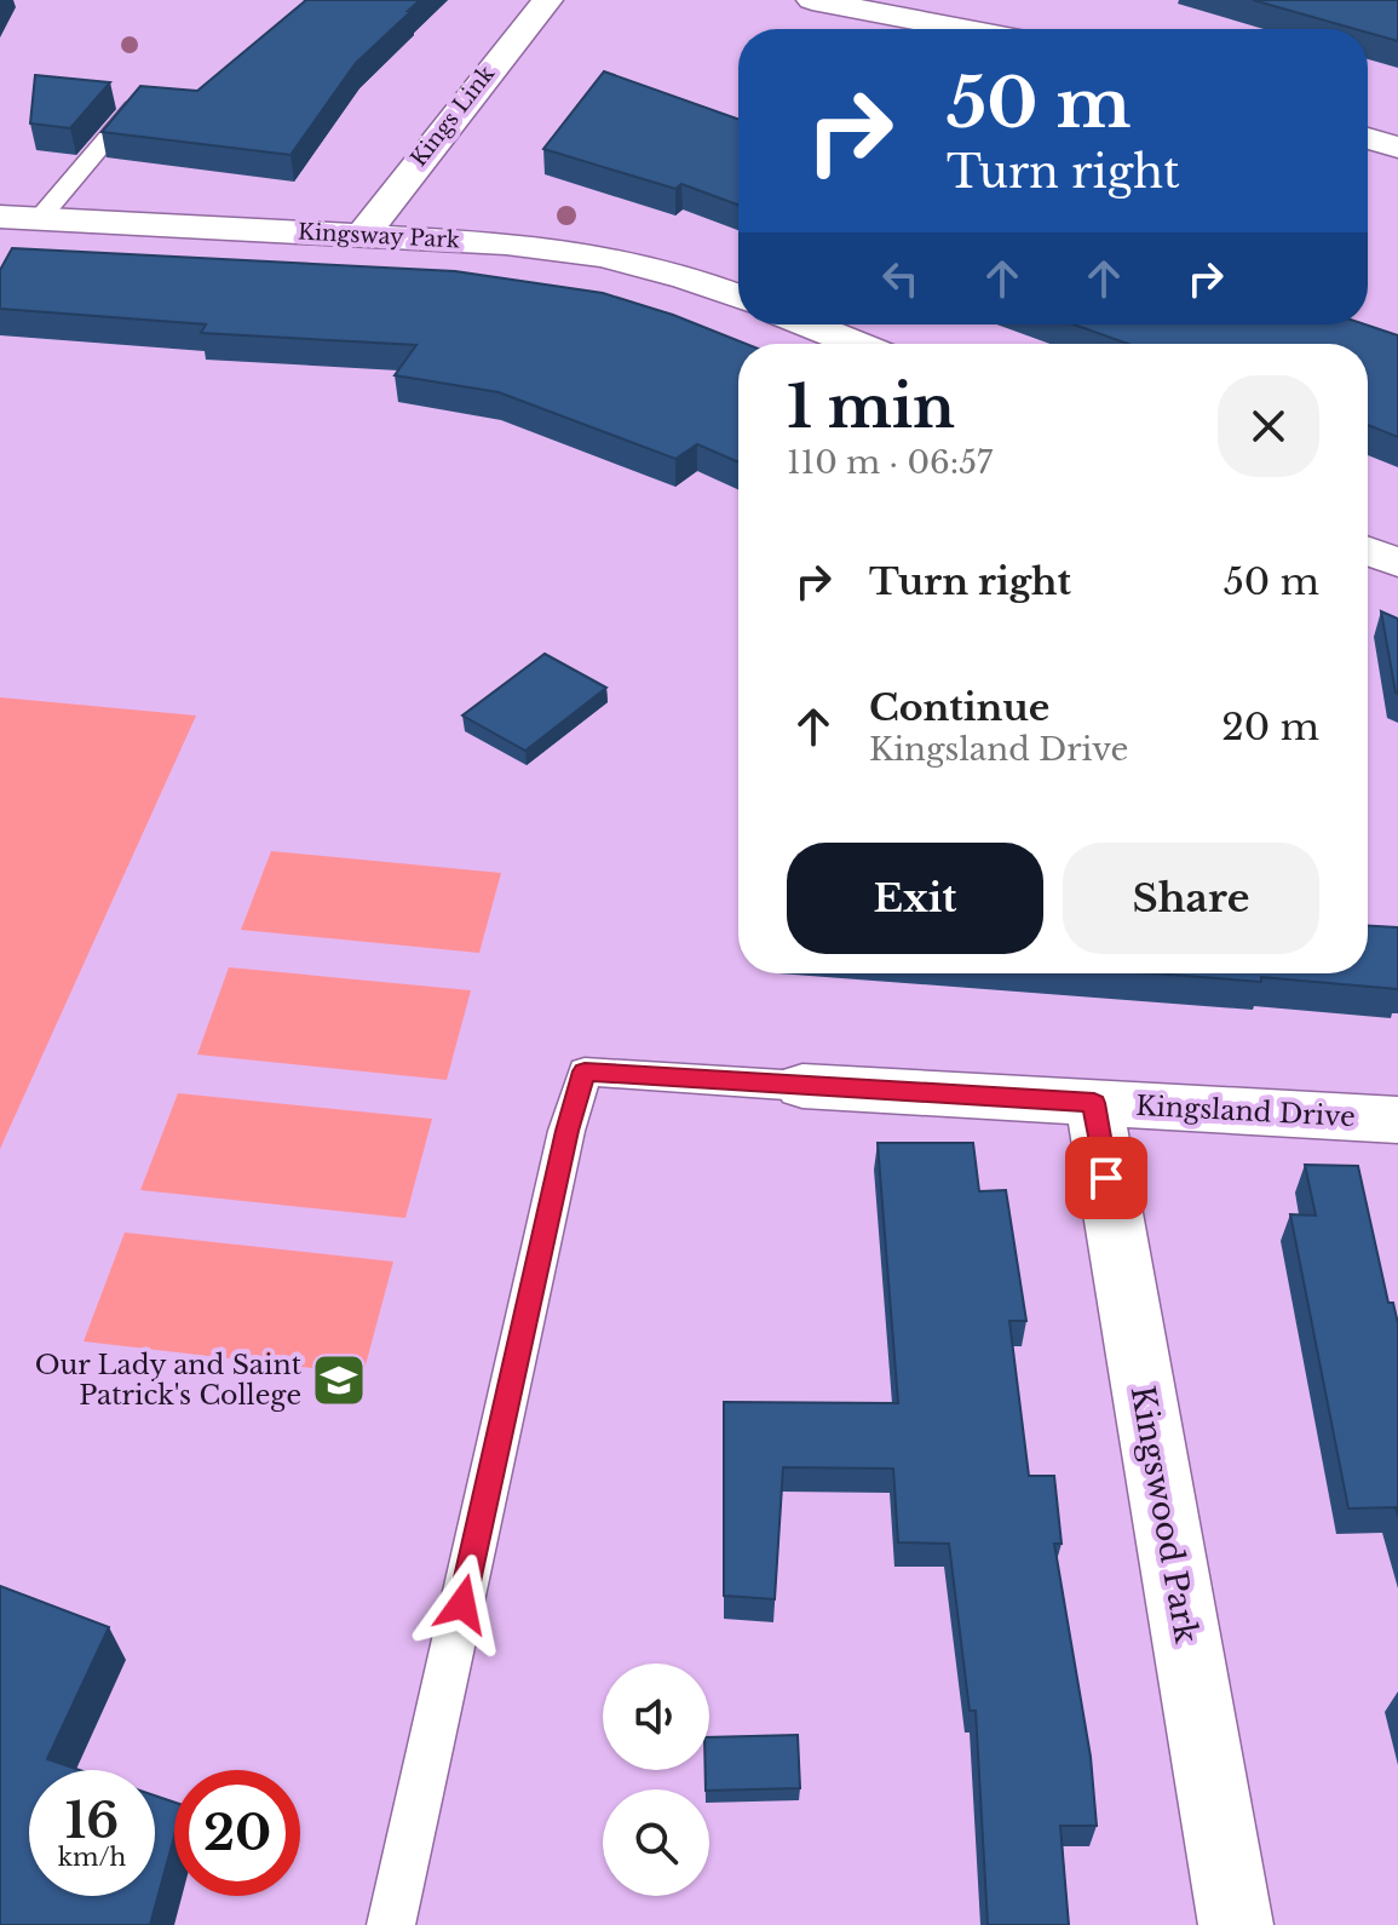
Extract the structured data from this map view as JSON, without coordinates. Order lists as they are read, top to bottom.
{
  "streets": {
    "street": [
      "Kings Link",
      "Kingsway Park",
      "Kingsland Drive",
      "Kingswood Park"
    ]
  },
  "crossings": [
    ["Kings Link", "Kingsway Park"],
    ["Kingsland Drive", "Kingswood Park"]
  ],
  "places": {
    "school or university": ["Our Lady and Saint Patrick's College"]
  },
  "page": {
    "turn": ["50 m", "Turn right"],
    "heading": ["1 min", "110 m · 06:57"],
    "list": [
      {
        "name": "Turn right",
        "value": "50 m"
      },
      {
        "name": "Continue",
        "note": "Kingsland Drive",
        "value": "20 m"
      }
    ],
    "buttons": ["Exit", "Share"],
    "speed": "16 km/h",
    "limit": "20"
  }
}
